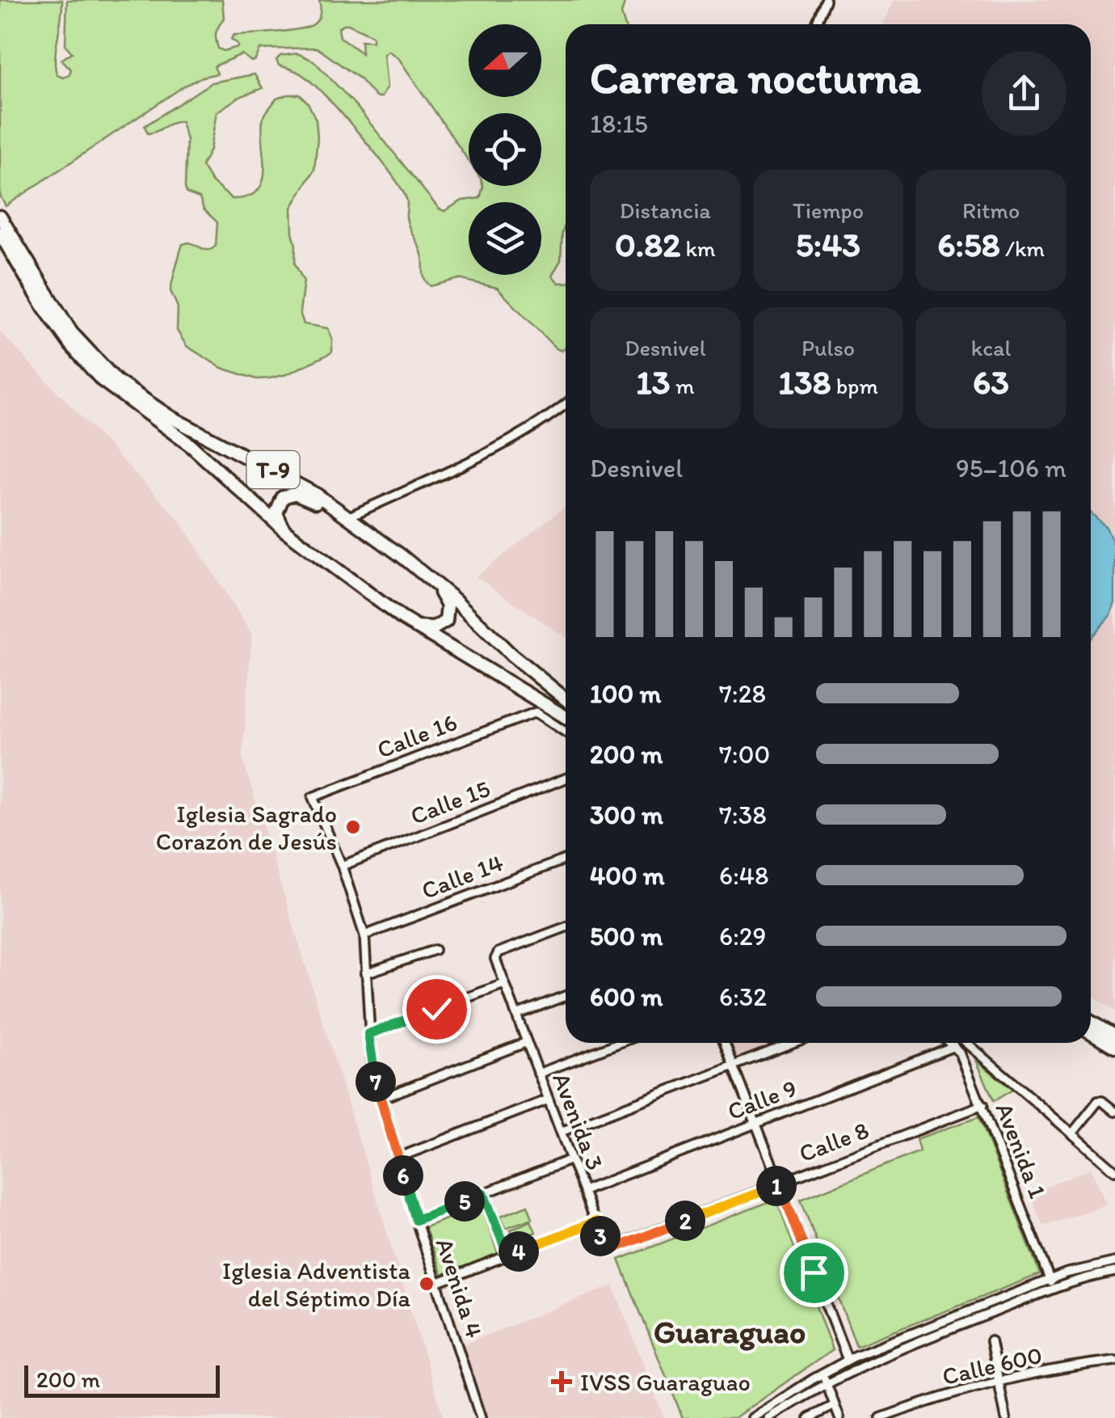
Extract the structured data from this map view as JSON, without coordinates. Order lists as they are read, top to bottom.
{
  "streets": {
    "highway": ["T-9"],
    "street": [
      "Calle 16",
      "Calle 15",
      "Calle 14",
      "Calle 9",
      "Avenida 3",
      "Calle 8",
      "Avenida 1",
      "Avenida 4",
      "Calle 600"
    ]
  },
  "crossings": [
    ["Calle 16", "Avenida 4"],
    ["Calle 15", "Avenida 4"],
    ["Calle 14", "Avenida 4"],
    ["Calle 9", "Avenida 3"],
    ["Calle 9", "Avenida 1"],
    ["Avenida 3", "Calle 8"],
    ["Calle 8", "Avenida 1"]
  ],
  "districts": ["Guaraguao"],
  "places": {
    "other": ["Iglesia Sagrado Corazón de Jesús", "Iglesia Adventista del Séptimo Día"],
    "health": ["IVSS Guaraguao"]
  },
  "scale_bar": "200 m",
  "north": "left",
  "page": {
    "heading": ["Carrera nocturna", "18:15"],
    "stats": [
      ["Distancia", "0.82 km"],
      ["Tiempo", "5:43"],
      ["Ritmo", "6:58 /km"],
      ["Desnivel", "13 m"],
      ["Pulso", "138 bpm"],
      ["kcal", "63"]
    ],
    "chart": ["Desnivel", "95–106 m"],
    "list": [
      {
        "name": "100 m",
        "note": "7:28"
      },
      {
        "name": "200 m",
        "note": "7:00"
      },
      {
        "name": "300 m",
        "note": "7:38"
      },
      {
        "name": "400 m",
        "note": "6:48"
      },
      {
        "name": "500 m",
        "note": "6:29"
      },
      {
        "name": "600 m",
        "note": "6:32"
      }
    ],
    "pins": [
      "7",
      "6",
      "1",
      "5",
      "2",
      "3",
      "4"
    ],
    "scale": "200 m"
  }
}
